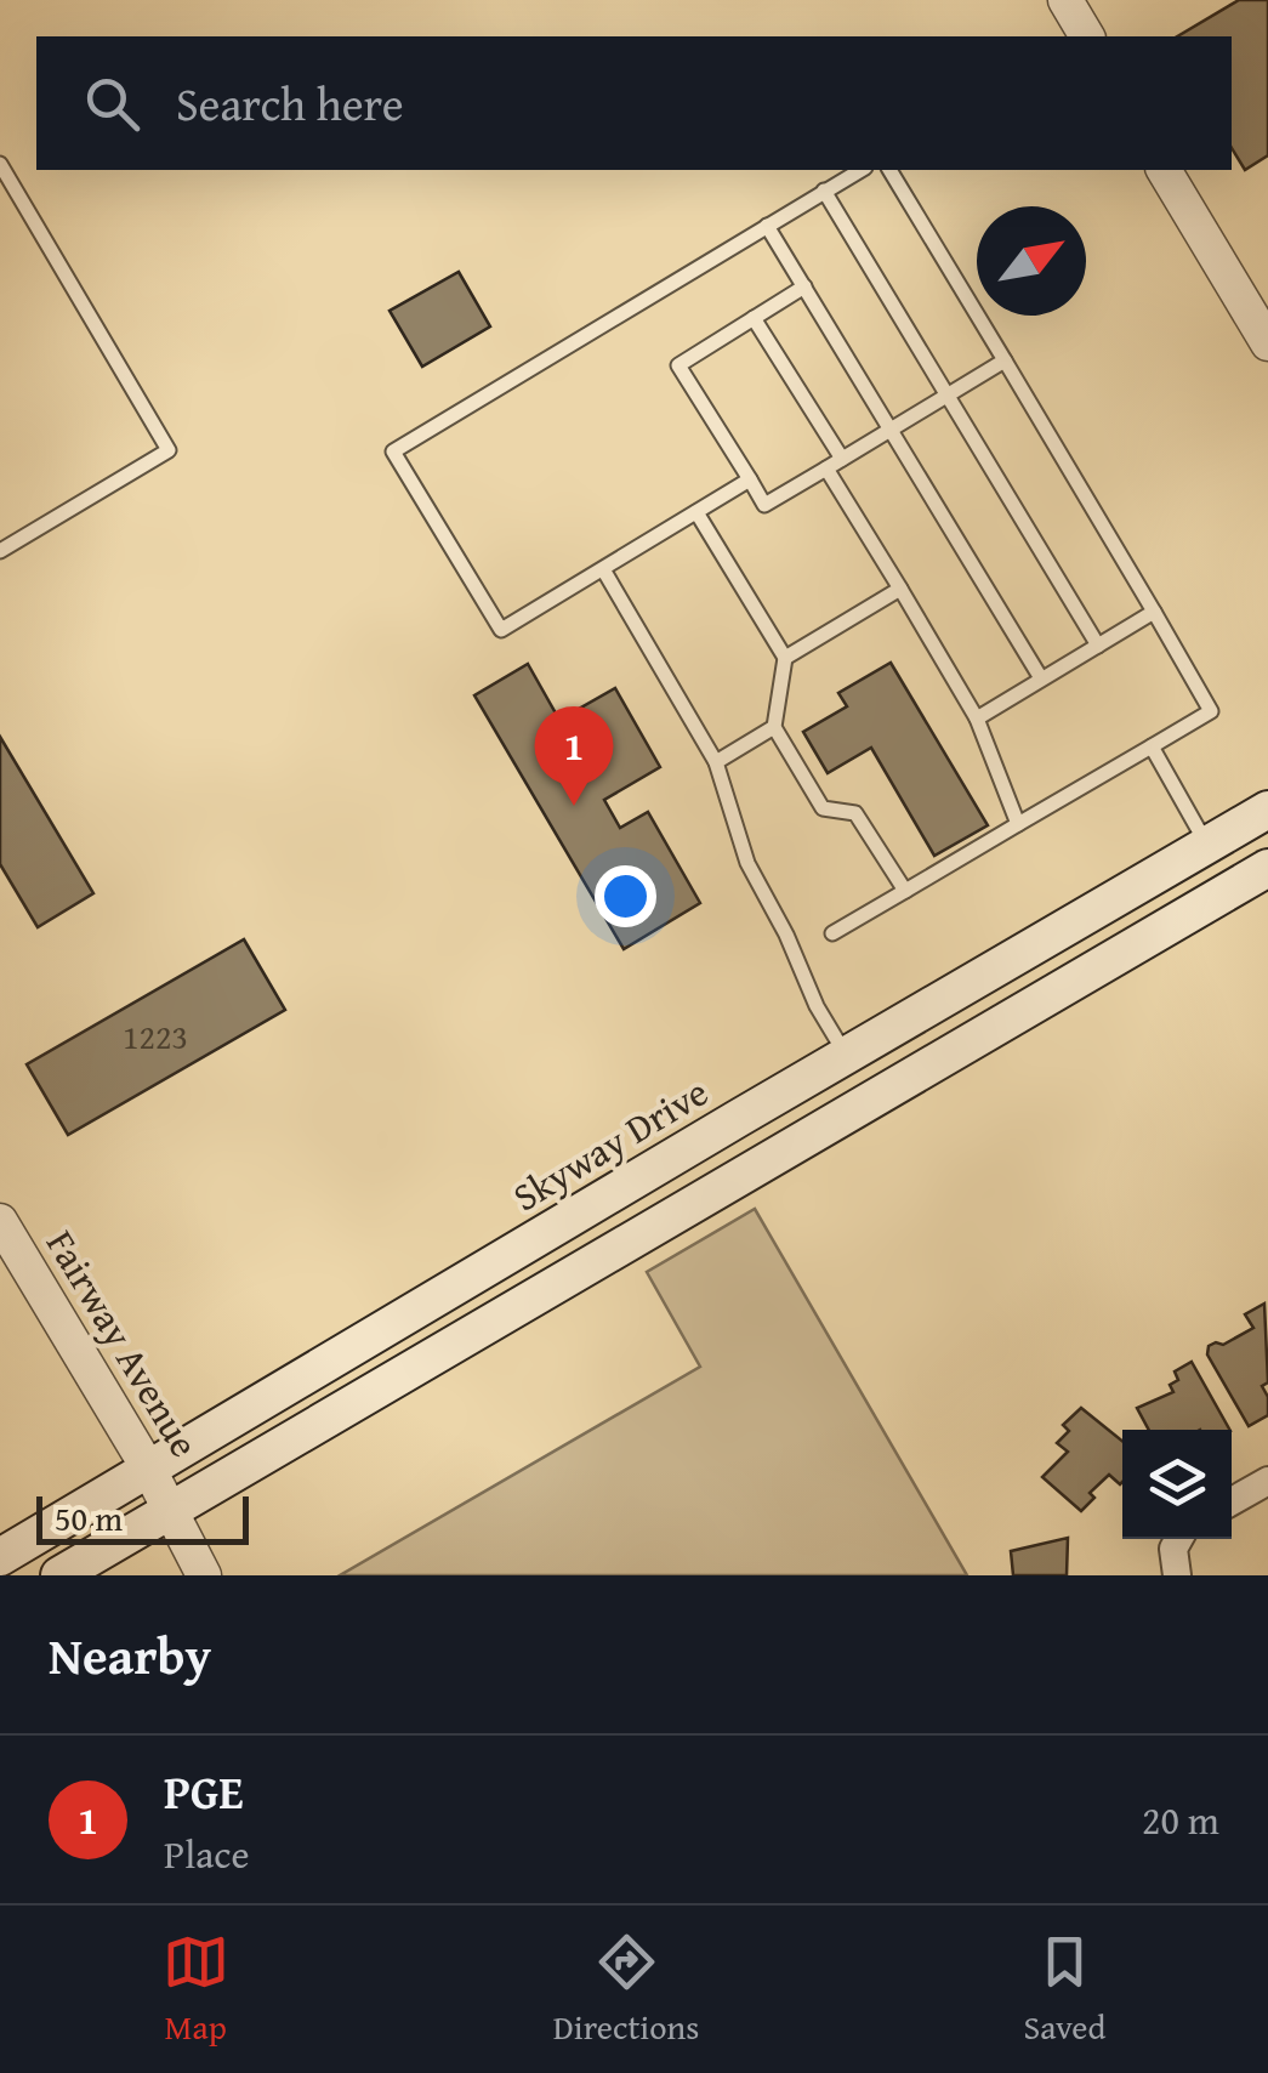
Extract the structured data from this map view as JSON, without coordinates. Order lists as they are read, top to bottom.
{
  "streets": {
    "main road": ["Skyway Drive"],
    "street": ["Fairway Avenue"]
  },
  "crossings": [
    ["Skyway Drive", "Fairway Avenue"]
  ],
  "house_numbers": ["1223"],
  "scale_bar": "50 m",
  "north": "top right",
  "page": {
    "search": "Search here",
    "pins": "1",
    "scale": "50 m",
    "heading": "Nearby",
    "list": [
      {
        "mark": "1",
        "name": "PGE",
        "note": "Place",
        "value": "20 m"
      }
    ],
    "nav": ["Map", "Directions", "Saved"]
  }
}
